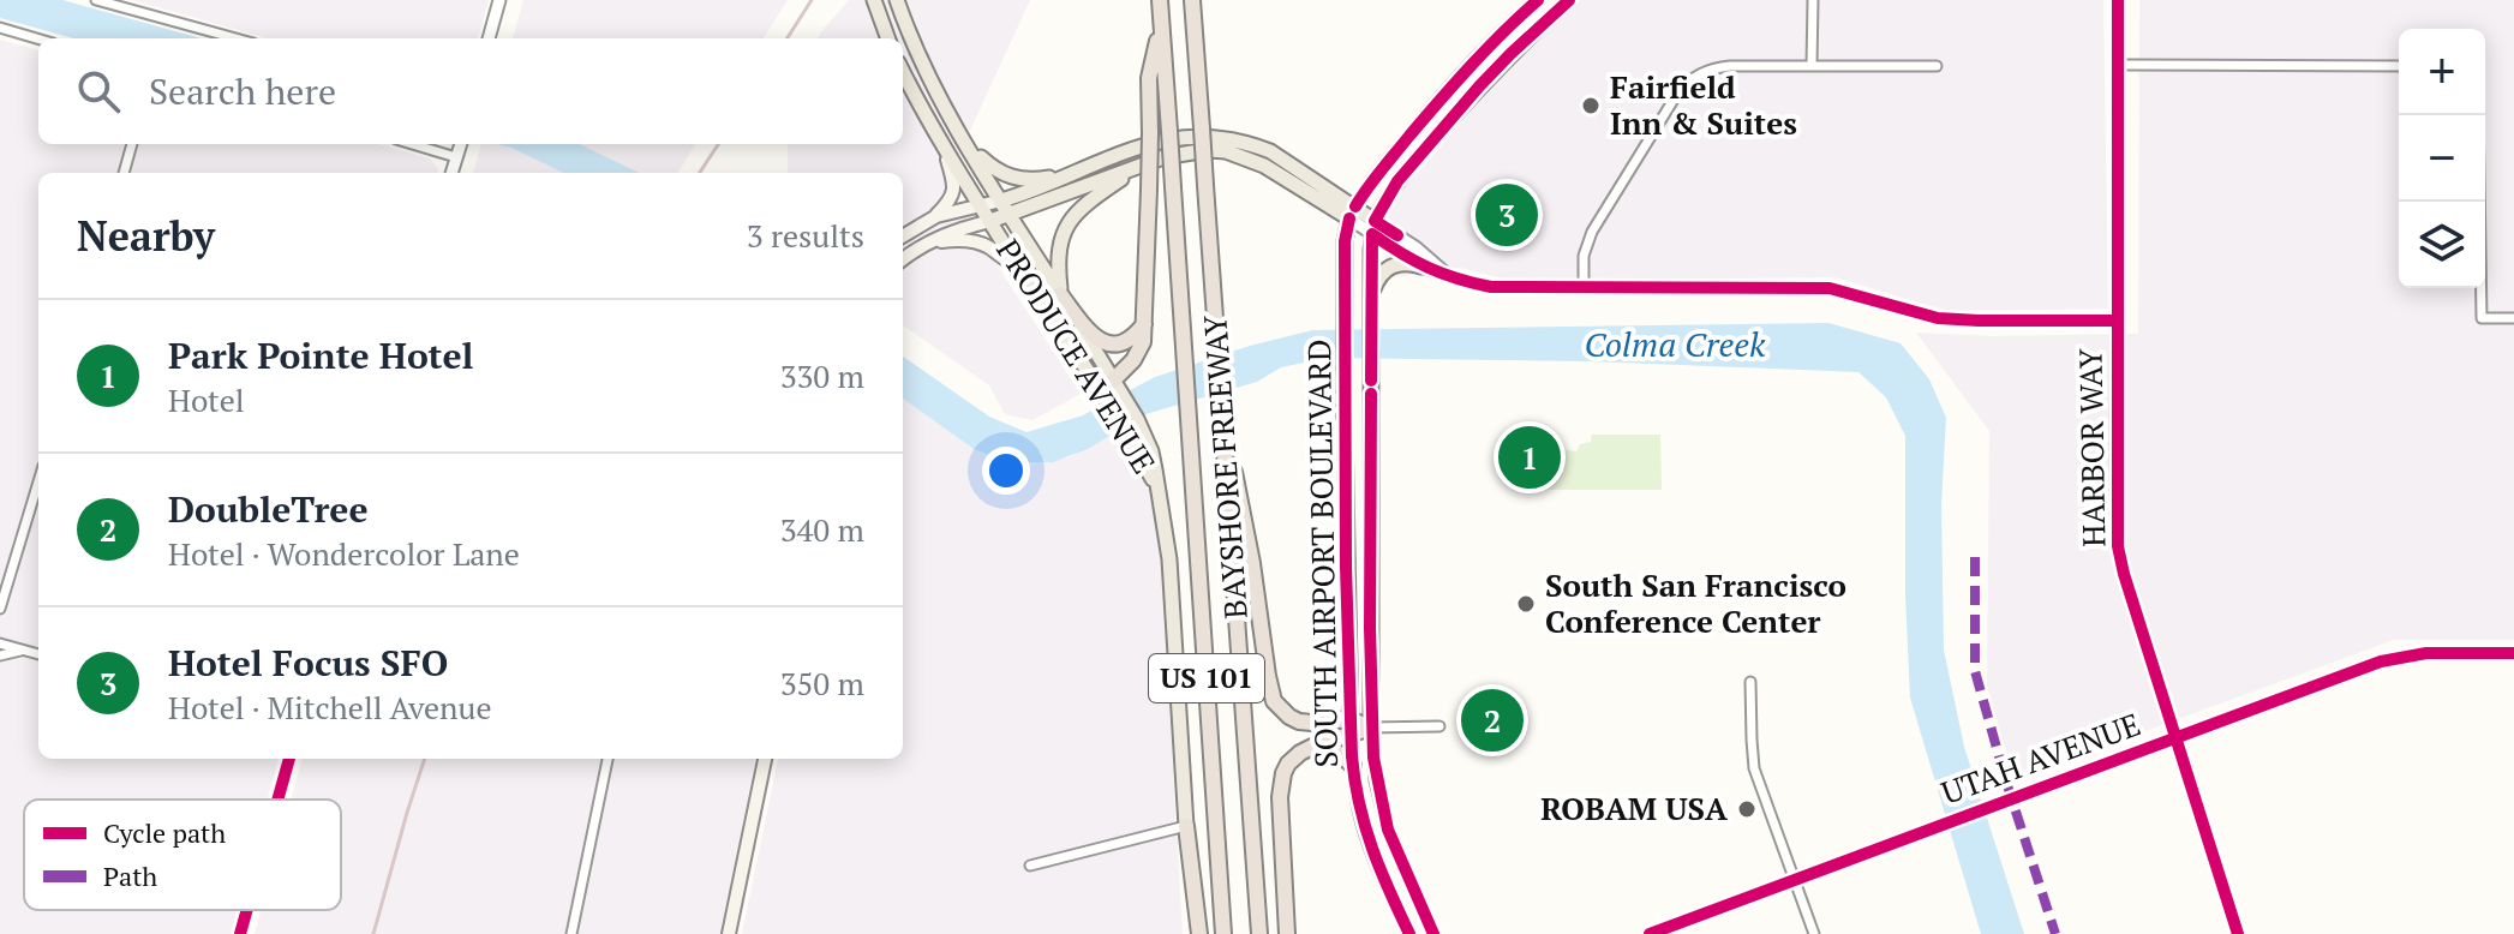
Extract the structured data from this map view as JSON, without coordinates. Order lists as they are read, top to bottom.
{
  "streets": {
    "highway": ["BAYSHORE FREEWAY", "US 101"],
    "main road": ["PRODUCE AVENUE", "SOUTH AIRPORT BOULEVARD"],
    "street": ["HARBOR WAY", "UTAH AVENUE"]
  },
  "crossings": [
    ["HARBOR WAY", "UTAH AVENUE"]
  ],
  "water": ["Colma Creek"],
  "places": ["Fairfield Inn & Suites", "South San Francisco Conference Center", "ROBAM USA"],
  "legend": ["Cycle path", "Path"],
  "page": {
    "map_buttons": ["+", "−"],
    "search": "Search here",
    "heading": ["Nearby", "3 results"],
    "pins": ["3", "1", "2"],
    "list": [
      {
        "mark": "1",
        "name": "Park Pointe Hotel",
        "note": "Hotel",
        "value": "330 m"
      },
      {
        "mark": "2",
        "name": "DoubleTree",
        "note": "Hotel · Wondercolor Lane",
        "value": "340 m"
      },
      {
        "mark": "3",
        "name": "Hotel Focus SFO",
        "note": "Hotel · Mitchell Avenue",
        "value": "350 m"
      }
    ]
  }
}
